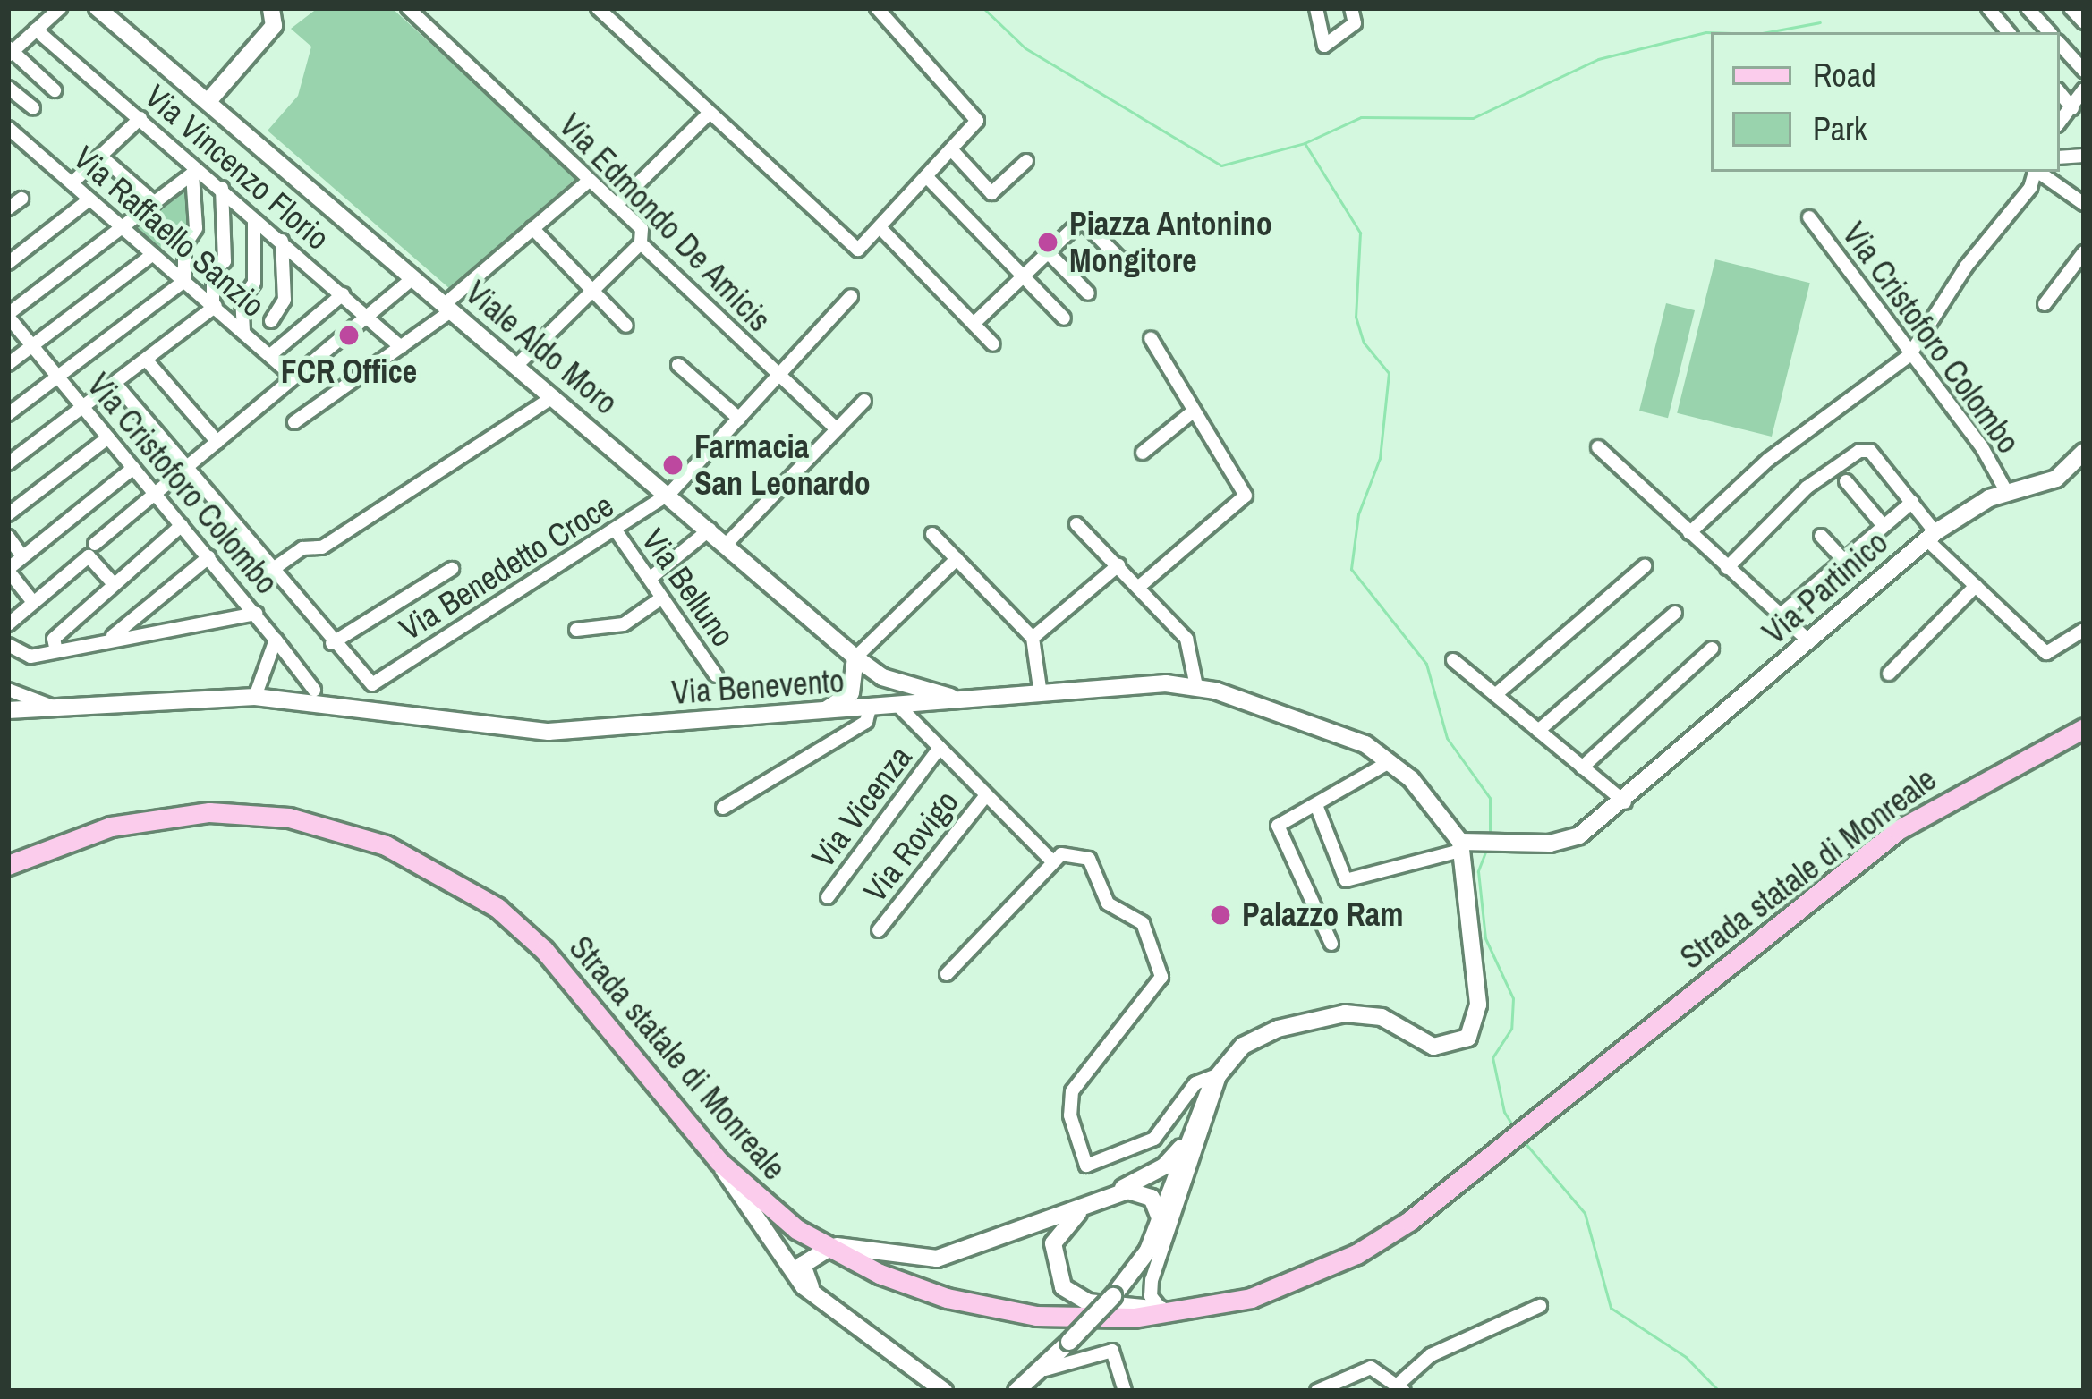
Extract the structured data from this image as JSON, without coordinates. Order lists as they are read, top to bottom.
{
  "streets": {
    "main road": [
      "Viale Aldo Moro",
      "Via Partinico",
      "Via Benevento",
      "Strada statale di Monreale"
    ],
    "street": [
      "Via Vincenzo Florio",
      "Via Edmondo De Amicis",
      "Via Raffaello Sanzio",
      "Via Cristoforo Colombo",
      "Via Benedetto Croce",
      "Via Belluno",
      "Via Vicenza",
      "Via Rovigo"
    ]
  },
  "crossings": [
    ["Via Edmondo De Amicis", "Via Benedetto Croce"],
    ["Via Cristoforo Colombo", "Via Partinico"],
    ["Via Cristoforo Colombo", "Via Benevento"],
    ["Viale Aldo Moro", "Via Benedetto Croce"],
    ["Viale Aldo Moro", "Via Benevento"],
    ["Via Benedetto Croce", "Via Belluno"],
    ["Via Partinico", "Via Benevento"]
  ],
  "places": [
    "Piazza Antonino Mongitore",
    "FCR Office",
    "Farmacia San Leonardo",
    "Palazzo Ram"
  ],
  "legend": ["Road", "Park"]
}
